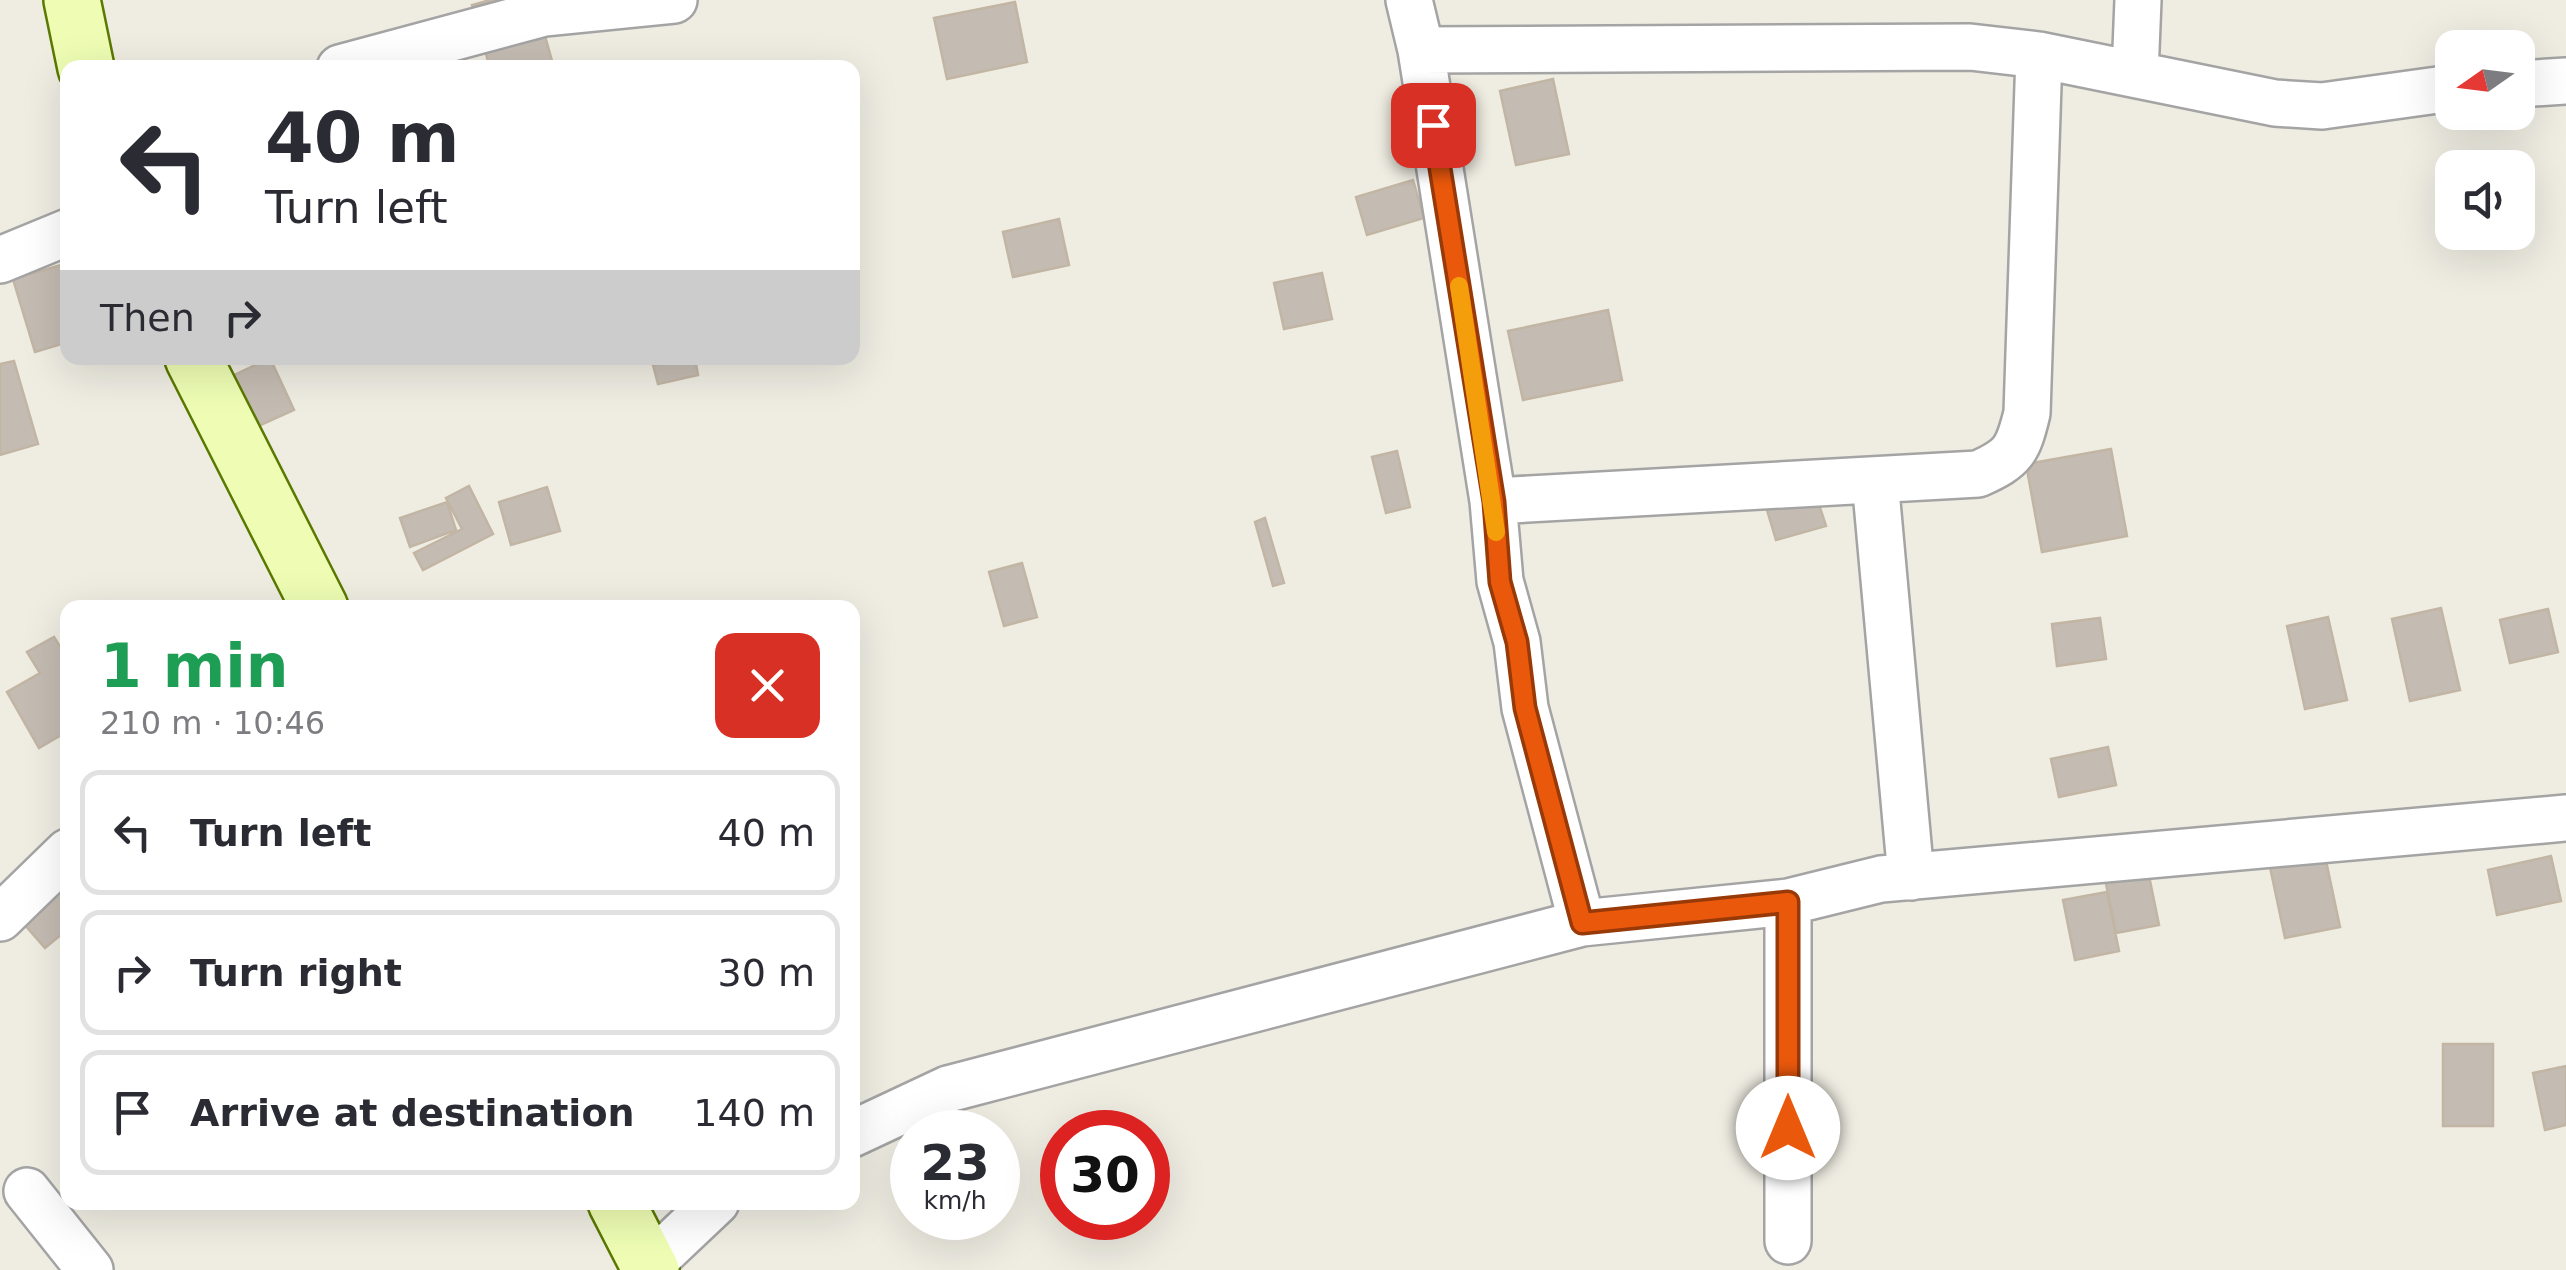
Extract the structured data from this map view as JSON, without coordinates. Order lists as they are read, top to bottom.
{
  "north": "left",
  "page": {
    "turn": ["40 m", "Turn left"],
    "then": "Then",
    "heading": ["1 min", "210 m · 10:46"],
    "list": [
      {
        "name": "Turn left",
        "value": "40 m"
      },
      {
        "name": "Turn right",
        "value": "30 m"
      },
      {
        "name": "Arrive at destination",
        "value": "140 m"
      }
    ],
    "speed": "23 km/h",
    "limit": "30"
  }
}
